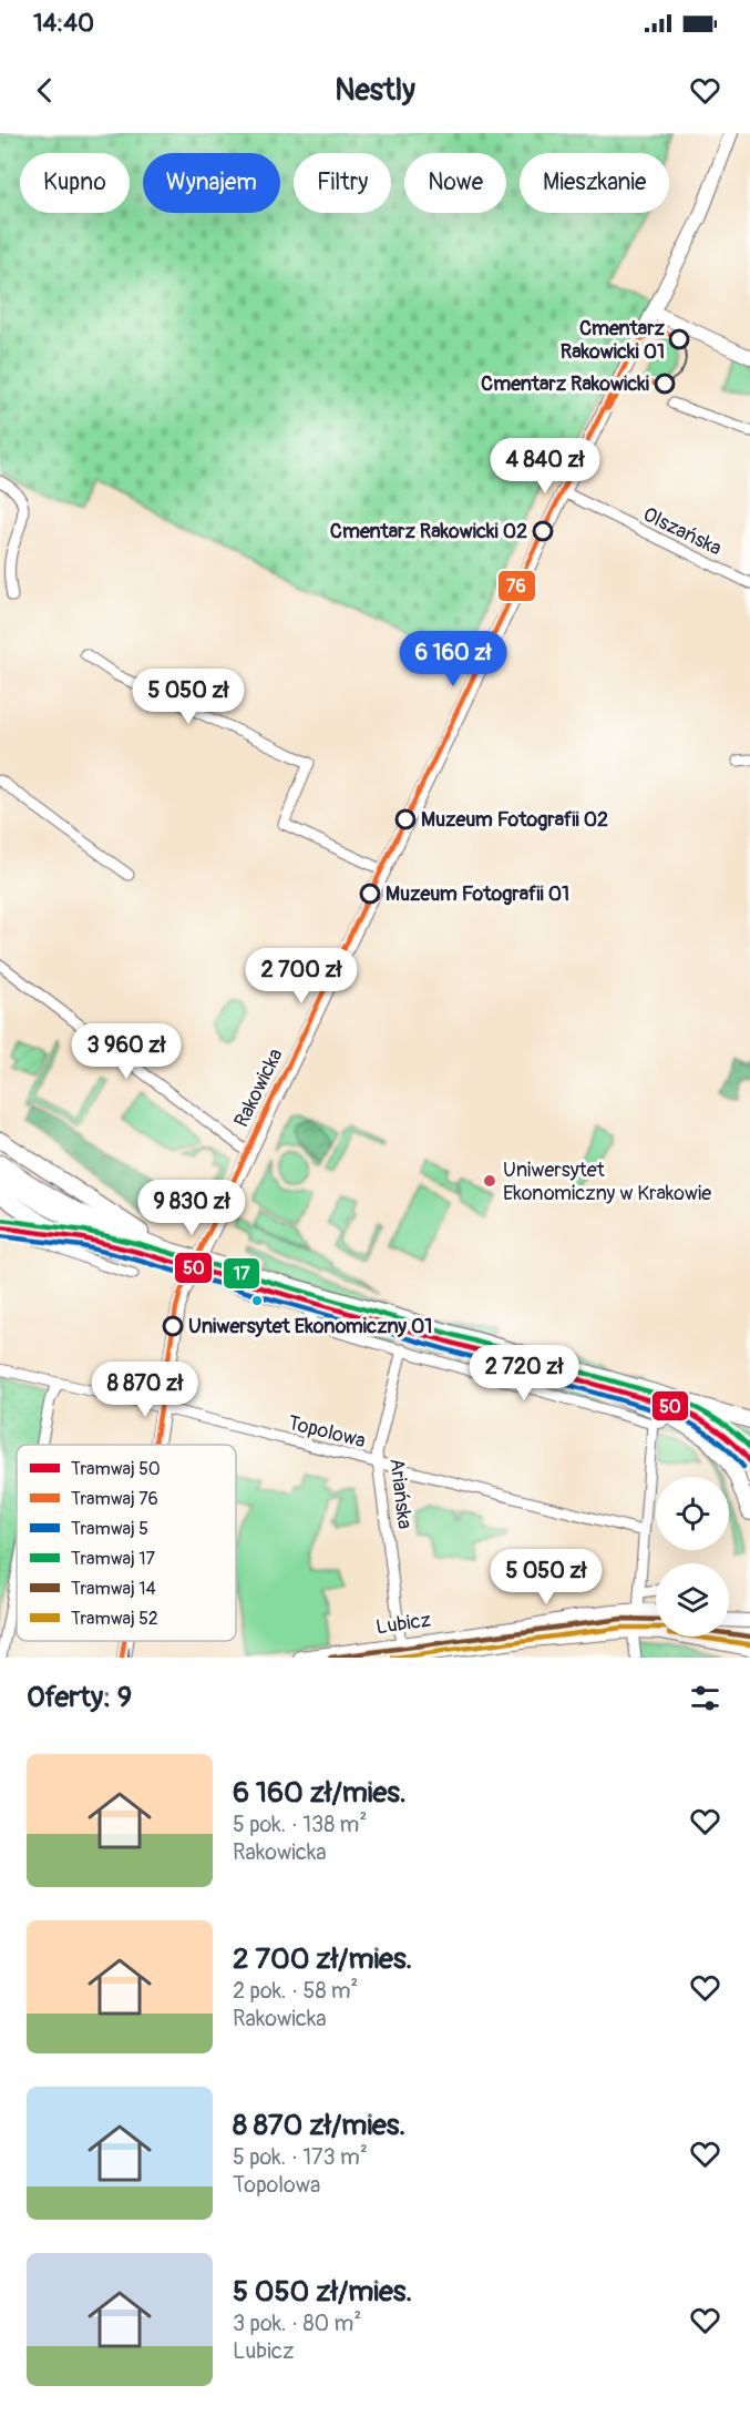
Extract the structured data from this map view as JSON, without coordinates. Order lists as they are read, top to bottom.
{
  "streets": {
    "street": [
      "Olszańska",
      "Rakowicka",
      "Topolowa",
      "Ariańska",
      "Lubicz"
    ]
  },
  "crossings": [
    ["Olszańska", "Rakowicka"],
    ["Rakowicka", "Topolowa"],
    ["Topolowa", "Ariańska"],
    ["Ariańska", "Lubicz"]
  ],
  "places": [
    "Cmentarz Rakowicki 01",
    "Cmentarz Rakowicki",
    "Cmentarz Rakowicki 02",
    "Muzeum Fotografii 02",
    "Muzeum Fotografii 01",
    "Uniwersytet Ekonomiczny w Krakowie",
    "Uniwersytet Ekonomiczny 01"
  ],
  "lines": [
    "tram line 76",
    "tram line 17",
    "tram line 50",
    "tram line 5",
    "tram line 14",
    "tram line 52"
  ],
  "legend": [
    "Tramwaj 50",
    "Tramwaj 76",
    "Tramwaj 5",
    "Tramwaj 17",
    "Tramwaj 14",
    "Tramwaj 52"
  ],
  "page": {
    "status": "14:40",
    "header": "Nestly",
    "chip": [
      "Kupno",
      "Wynajem",
      "Filtry",
      "Nowe",
      "Mieszkanie"
    ],
    "price": [
      "4 840 zł",
      "6 160 zł",
      "5 050 zł",
      "2 700 zł",
      "3 960 zł",
      "9 830 zł",
      "2 720 zł",
      "8 870 zł",
      "5 050 zł"
    ],
    "heading": "Oferty: 9",
    "list": [
      {
        "name": "6 160 zł/mies.",
        "note": "5 pok. · 138 m² · Rakowicka"
      },
      {
        "name": "2 700 zł/mies.",
        "note": "2 pok. · 58 m² · Rakowicka"
      },
      {
        "name": "8 870 zł/mies.",
        "note": "5 pok. · 173 m² · Topolowa"
      },
      {
        "name": "5 050 zł/mies.",
        "note": "3 pok. · 80 m² · Lubicz"
      }
    ]
  }
}
